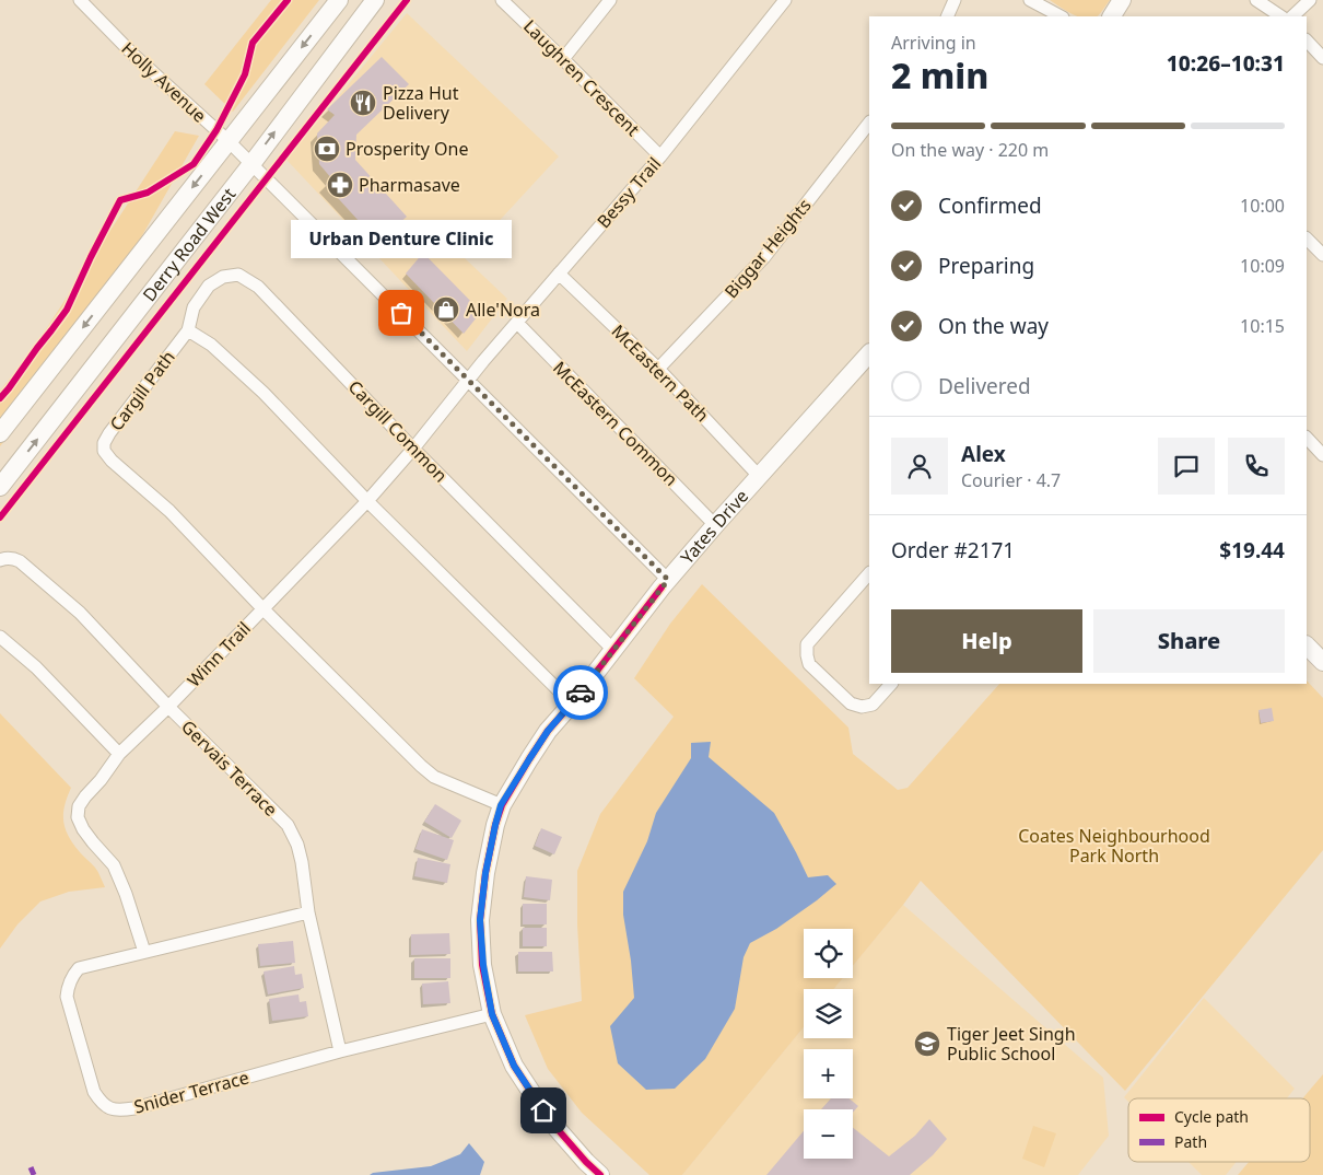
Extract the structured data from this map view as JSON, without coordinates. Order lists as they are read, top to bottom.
{
  "streets": {
    "main road": ["Derry Road West", "Yates Drive"],
    "street": [
      "Laughren Crescent",
      "Holly Avenue",
      "Bessy Trail",
      "Biggar Heights",
      "McEastern Path",
      "Cargill Path",
      "McEastern Common",
      "Cargill Common",
      "Winn Trail",
      "Gervais Terrace",
      "Snider Terrace"
    ]
  },
  "crossings": [
    ["Laughren Crescent", "Bessy Trail"],
    ["Holly Avenue", "Bessy Trail"],
    ["Holly Avenue", "Derry Road West"],
    ["Holly Avenue", "Yates Drive"],
    ["Holly Avenue", "Winn Trail"],
    ["Bessy Trail", "McEastern Path"],
    ["Bessy Trail", "McEastern Common"],
    ["Bessy Trail", "Winn Trail"],
    ["Biggar Heights", "McEastern Path"],
    ["McEastern Path", "Yates Drive"],
    ["Cargill Path", "Cargill Common"],
    ["Cargill Path", "Yates Drive"],
    ["Cargill Path", "Winn Trail"],
    ["McEastern Common", "Yates Drive"],
    ["Cargill Common", "Yates Drive"],
    ["Cargill Common", "Winn Trail"],
    ["Yates Drive", "Snider Terrace"],
    ["Winn Trail", "Gervais Terrace"],
    ["Winn Trail", "Snider Terrace"],
    ["Gervais Terrace", "Snider Terrace"]
  ],
  "parks": ["Coates Neighbourhood Park North"],
  "places": {
    "restaurant": ["Pizza Hut Delivery"],
    "bank": ["Prosperity One"],
    "pharmacy": ["Pharmasave"],
    "shop": ["Alle'Nora"],
    "other": ["Urban Denture Clinic"],
    "school or university": ["Tiger Jeet Singh Public School"]
  },
  "legend": ["Cycle path", "Path"],
  "page": {
    "heading": ["2 min", "Arriving in", "10:26–10:31"],
    "panel": [
      "Alex",
      "Courier · 4.7",
      "Order #2171",
      "$19.44"
    ],
    "bar": "On the way · 220 m",
    "list": [
      ["Confirmed", "10:00"],
      ["Preparing", "10:09"],
      ["On the way", "10:15"],
      "Delivered"
    ],
    "bubble": "Urban Denture Clinic",
    "buttons": ["Help", "Share"],
    "map_buttons": ["+", "−"]
  }
}
